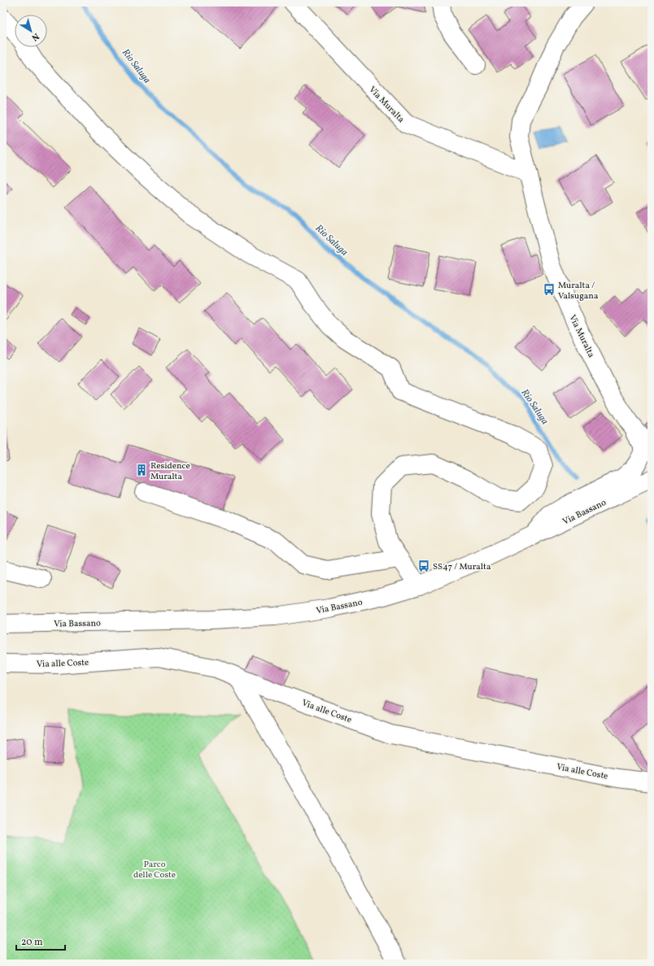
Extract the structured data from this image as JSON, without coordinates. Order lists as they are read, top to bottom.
{
  "streets": {
    "street": ["Via Muralta", "Via Bassano", "Via alle Coste"]
  },
  "water": ["Rio Saluga"],
  "parks": ["Parco delle Coste"],
  "places": {
    "bus stop": ["Muralta / Valsugana", "SS47 / Muralta"],
    "building": ["Residence Muralta"]
  },
  "scale_bar": "20 m",
  "north": "bottom right"
}
